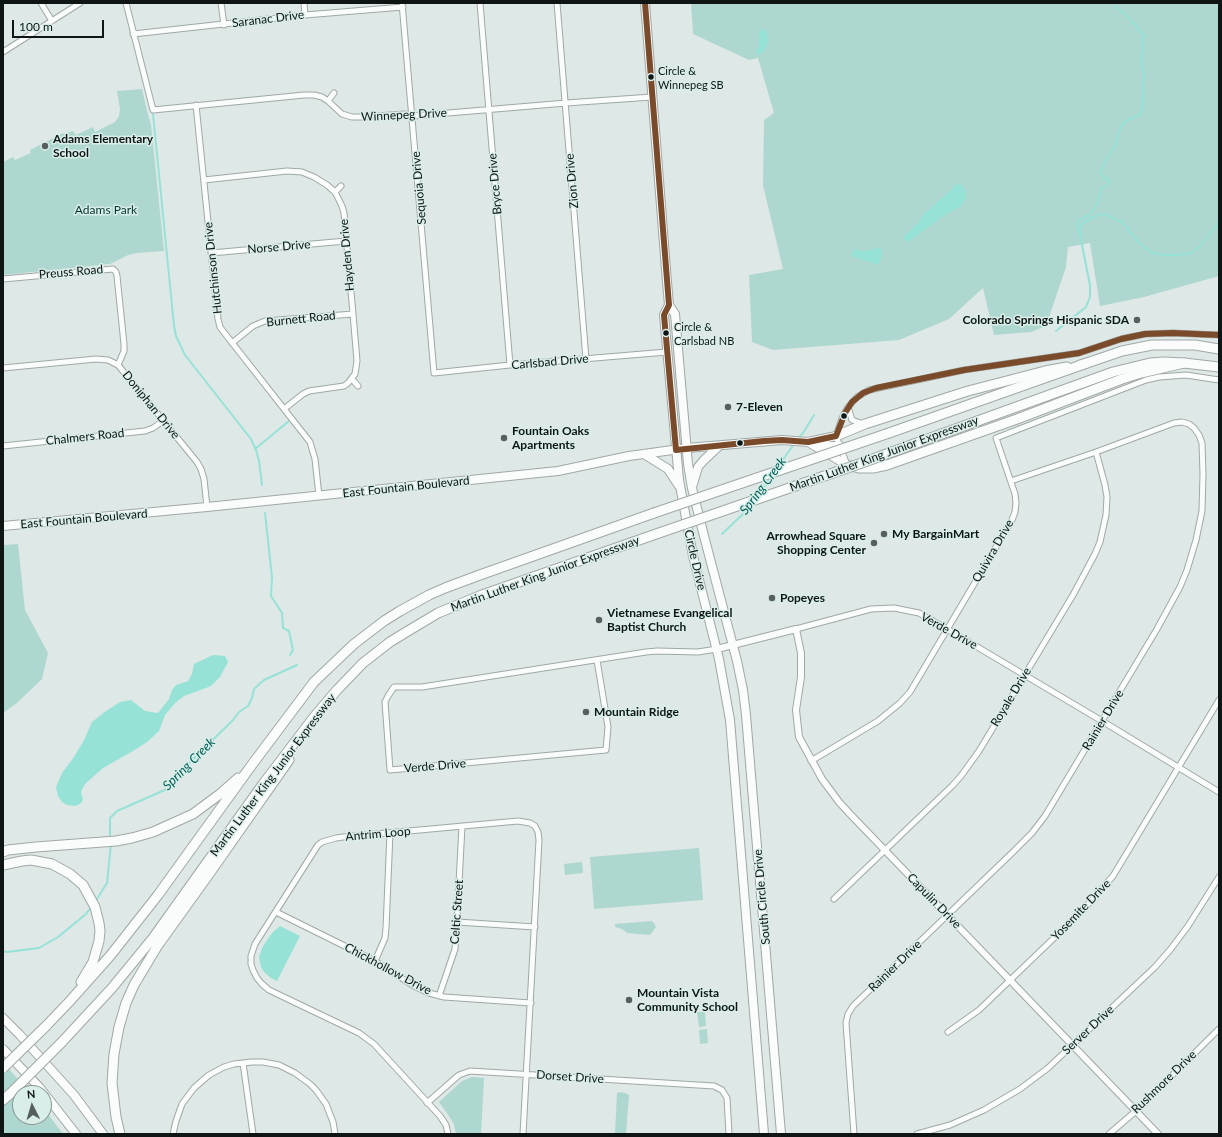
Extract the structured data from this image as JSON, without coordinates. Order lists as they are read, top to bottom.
{
  "streets": {
    "highway": ["Martin Luther King Junior Expressway"],
    "main road": ["East Fountain Boulevard", "Circle Drive", "South Circle Drive"],
    "street": [
      "Saranac Drive",
      "Winnepeg Drive",
      "Zion Drive",
      "Bryce Drive",
      "Sequoia Drive",
      "Norse Drive",
      "Hayden Drive",
      "Hutchinson Drive",
      "Preuss Road",
      "Burnett Road",
      "Carlsbad Drive",
      "Doniphan Drive",
      "Chalmers Road",
      "Quivira Drive",
      "Verde Drive",
      "Royale Drive",
      "Rainier Drive",
      "Antrim Loop",
      "Capulin Drive",
      "Yosemite Drive",
      "Celtic Street",
      "Chickhollow Drive",
      "Server Drive",
      "Dorset Drive",
      "Rushmore Drive"
    ]
  },
  "crossings": [
    ["Saranac Drive", "Winnepeg Drive"],
    ["Saranac Drive", "Sequoia Drive"],
    ["Winnepeg Drive", "Zion Drive"],
    ["Winnepeg Drive", "Bryce Drive"],
    ["Winnepeg Drive", "Sequoia Drive"],
    ["Winnepeg Drive", "Hutchinson Drive"],
    ["Zion Drive", "Carlsbad Drive"],
    ["Bryce Drive", "Carlsbad Drive"],
    ["Sequoia Drive", "Carlsbad Drive"],
    ["Norse Drive", "Hayden Drive"],
    ["Norse Drive", "Hutchinson Drive"],
    ["Hayden Drive", "Hutchinson Drive"],
    ["Hayden Drive", "Burnett Road"],
    ["Hutchinson Drive", "Burnett Road"],
    ["Hutchinson Drive", "East Fountain Boulevard"],
    ["Preuss Road", "Doniphan Drive"],
    ["Doniphan Drive", "Chalmers Road"],
    ["Doniphan Drive", "East Fountain Boulevard"],
    ["East Fountain Boulevard", "Circle Drive"],
    ["Quivira Drive", "Verde Drive"],
    ["Quivira Drive", "Rainier Drive"],
    ["Quivira Drive", "Capulin Drive"],
    ["Circle Drive", "Verde Drive"],
    ["Circle Drive", "South Circle Drive"],
    ["Verde Drive", "Royale Drive"],
    ["Verde Drive", "Rainier Drive"],
    ["Verde Drive", "Capulin Drive"],
    ["Verde Drive", "Yosemite Drive"],
    ["Royale Drive", "Rainier Drive"],
    ["Royale Drive", "Capulin Drive"],
    ["Rainier Drive", "Capulin Drive"],
    ["Antrim Loop", "Celtic Street"],
    ["Antrim Loop", "Chickhollow Drive"],
    ["Antrim Loop", "Dorset Drive"],
    ["Capulin Drive", "Yosemite Drive"],
    ["Capulin Drive", "Server Drive"],
    ["Capulin Drive", "Rushmore Drive"],
    ["Celtic Street", "Chickhollow Drive"]
  ],
  "water": ["Spring Creek"],
  "parks": ["Adams Park"],
  "places": [
    "Circle & Winnepeg SB",
    "Adams Elementary School",
    "Colorado Springs Hispanic SDA",
    "Circle & Carlsbad NB",
    "7-Eleven",
    "Fountain Oaks Apartments",
    "My BargainMart",
    "Arrowhead Square Shopping Center",
    "Popeyes",
    "Vietnamese Evangelical Baptist Church",
    "Mountain Ridge",
    "Mountain Vista Community School"
  ],
  "scale_bar": "100 m",
  "north": "top"
}
